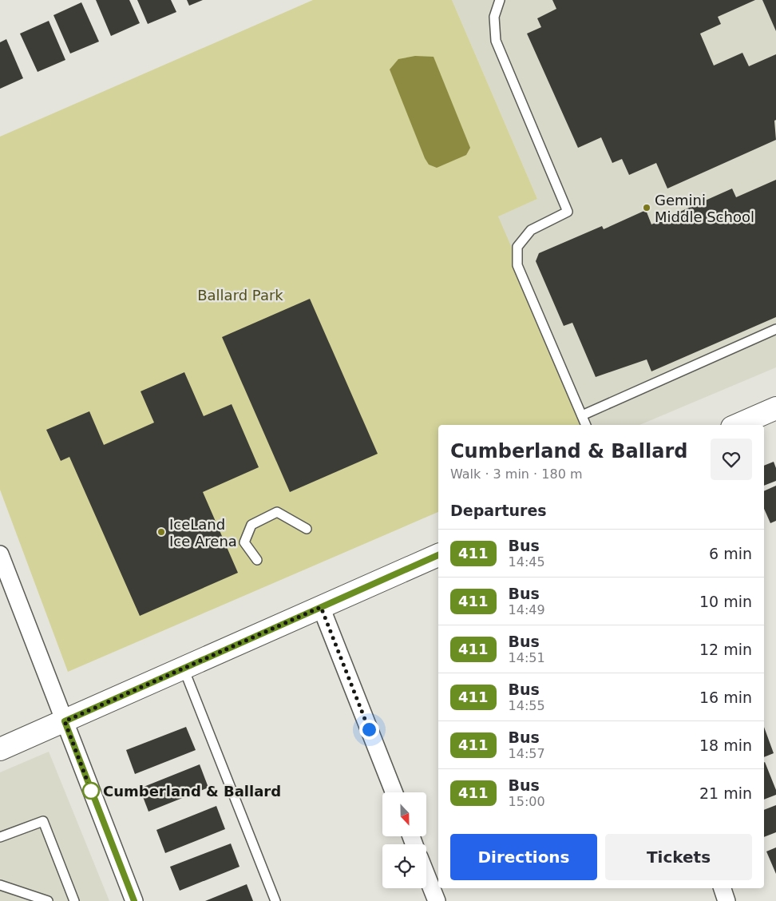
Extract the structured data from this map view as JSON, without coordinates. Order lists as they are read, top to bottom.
{
  "parks": ["Ballard Park"],
  "places": ["Gemini Middle School", "IceLand Ice Arena", "Cumberland & Ballard"],
  "lines": ["bus line 411"],
  "north": "bottom",
  "page": {
    "heading": [
      ["Cumberland & Ballard", "Walk · 3 min · 180 m"],
      "Departures"
    ],
    "list": [
      {
        "mark": "411",
        "name": "Bus",
        "note": "14:45",
        "value": "6 min"
      },
      {
        "mark": "411",
        "name": "Bus",
        "note": "14:49",
        "value": "10 min"
      },
      {
        "mark": "411",
        "name": "Bus",
        "note": "14:51",
        "value": "12 min"
      },
      {
        "mark": "411",
        "name": "Bus",
        "note": "14:55",
        "value": "16 min"
      },
      {
        "mark": "411",
        "name": "Bus",
        "note": "14:57",
        "value": "18 min"
      },
      {
        "mark": "411",
        "name": "Bus",
        "note": "15:00",
        "value": "21 min"
      }
    ],
    "buttons": ["Directions", "Tickets"]
  }
}
